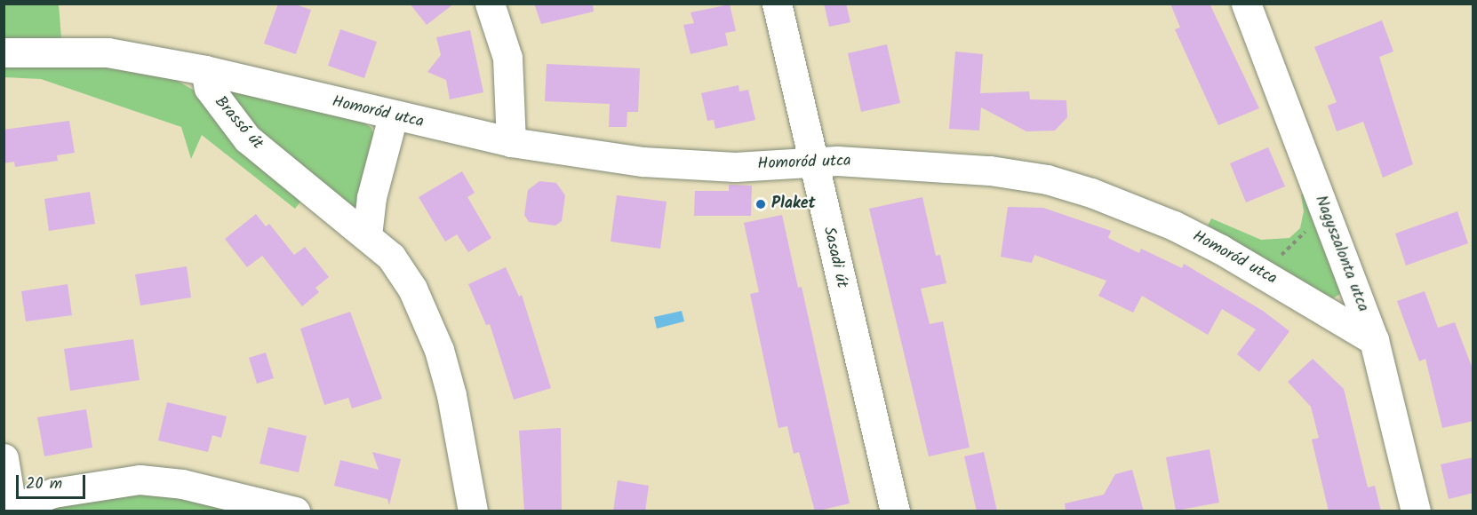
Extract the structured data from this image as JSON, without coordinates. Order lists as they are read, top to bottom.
{
  "streets": {
    "street": [
      "Homoród utca",
      "Brassó út",
      "Nagyszalonta utca",
      "Sasadi út"
    ]
  },
  "crossings": [
    ["Homoród utca", "Brassó út"],
    ["Homoród utca", "Nagyszalonta utca"],
    ["Homoród utca", "Sasadi út"]
  ],
  "places": ["Plaket"],
  "scale_bar": "20 m"
}
